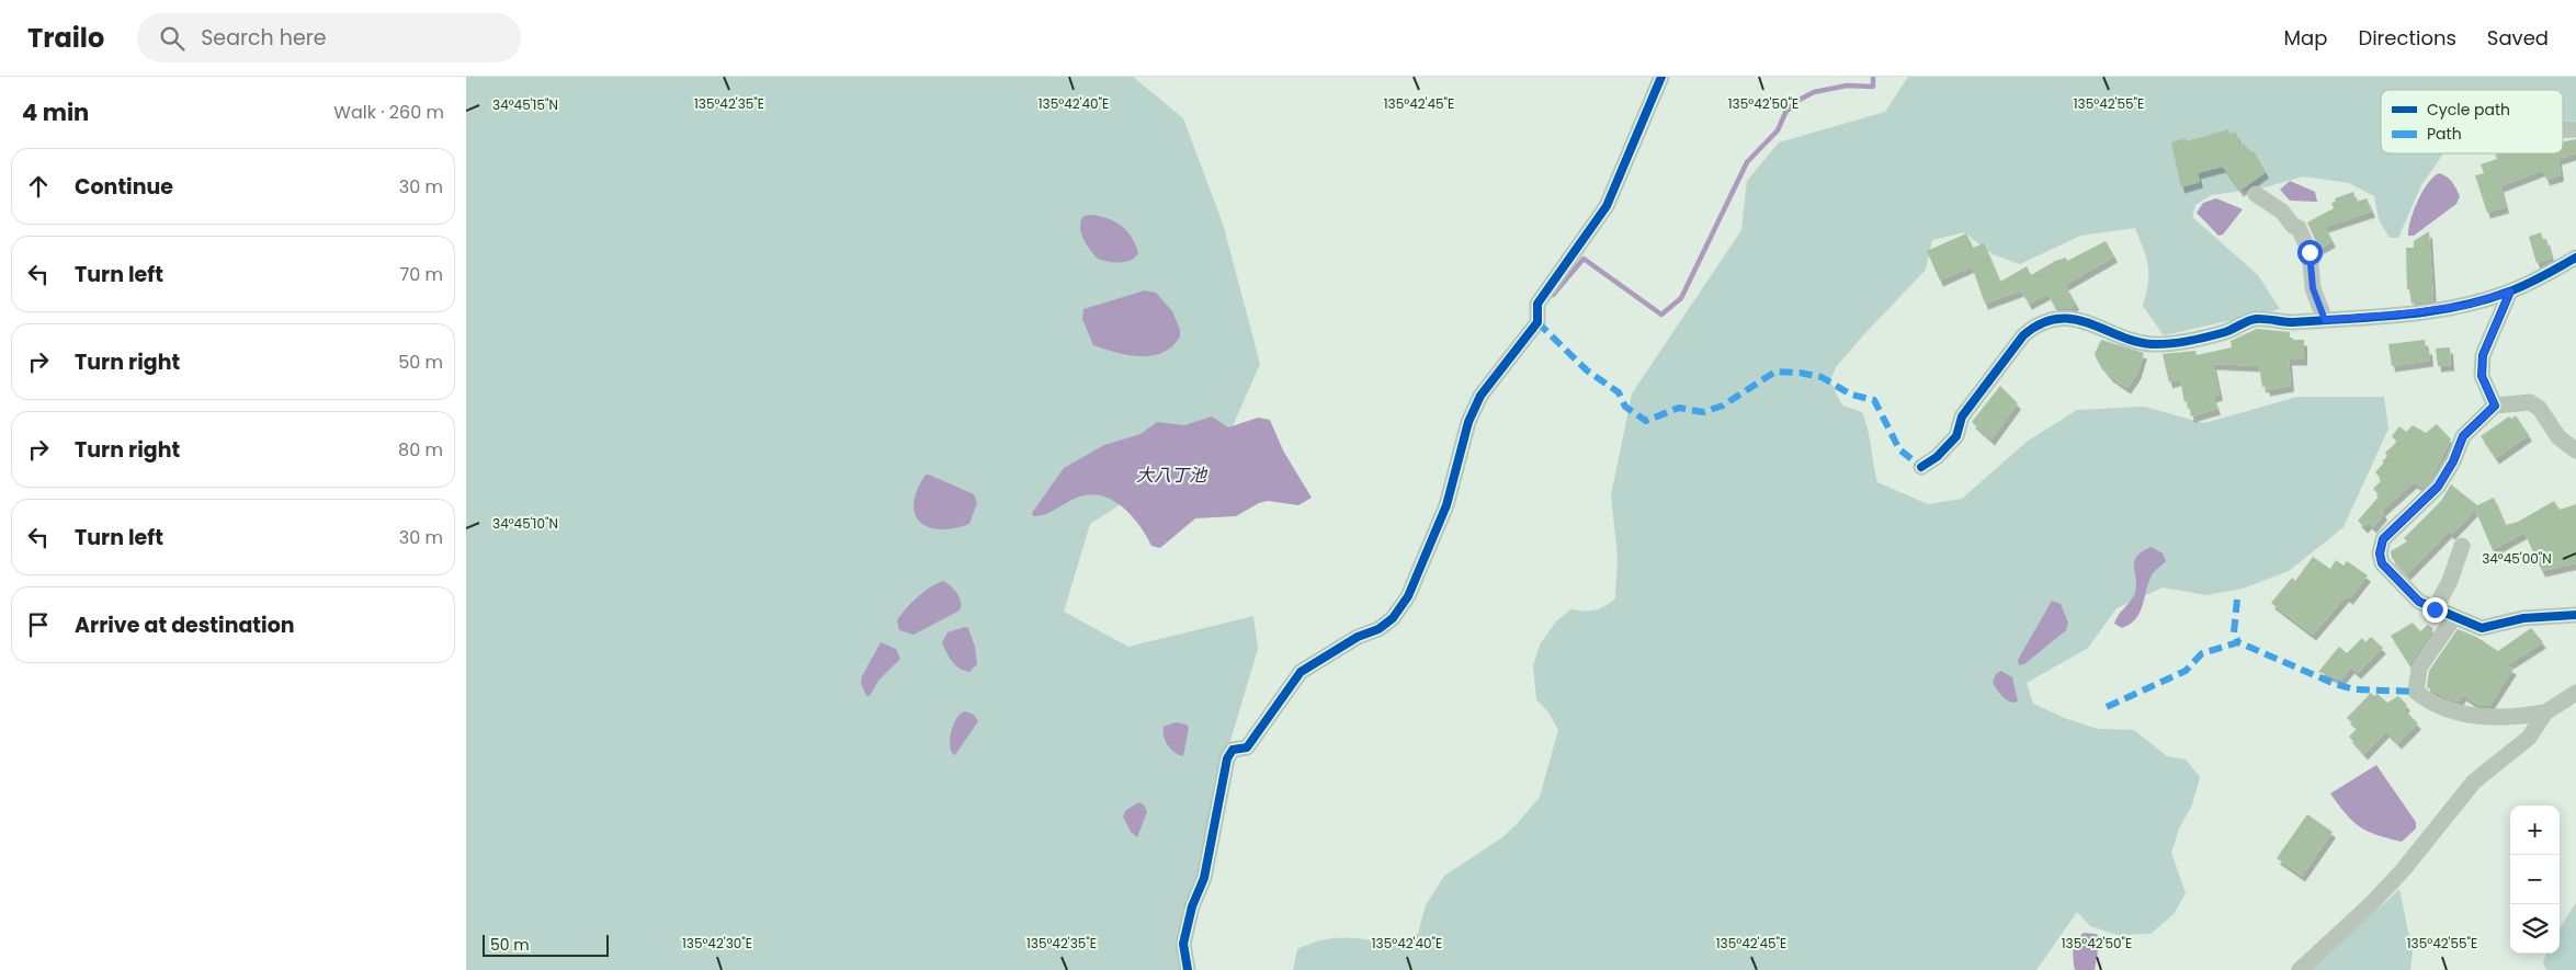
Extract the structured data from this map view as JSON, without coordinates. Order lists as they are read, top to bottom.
{
  "water": ["大八丁池"],
  "legend": ["Cycle path", "Path"],
  "scale_bar": "50 m",
  "page": {
    "header": "Trailo",
    "search": "Search here",
    "nav": ["Map", "Directions", "Saved"],
    "heading": ["4 min", "Walk · 260 m"],
    "list": [
      ["Continue", "30 m"],
      ["Turn left", "70 m"],
      ["Turn right", "50 m"],
      ["Turn right", "80 m"],
      ["Turn left", "30 m"],
      "Arrive at destination"
    ],
    "map_buttons": ["+", "−"],
    "scale": "50 m"
  },
  "coordinates": [
    "135°42'35\"E",
    "135°42'40\"E",
    "135°42'45\"E",
    "135°42'50\"E",
    "135°42'55\"E",
    "34°45'15\"N",
    "34°45'10\"N",
    "34°45'00\"N",
    "135°42'30\"E"
  ]
}
